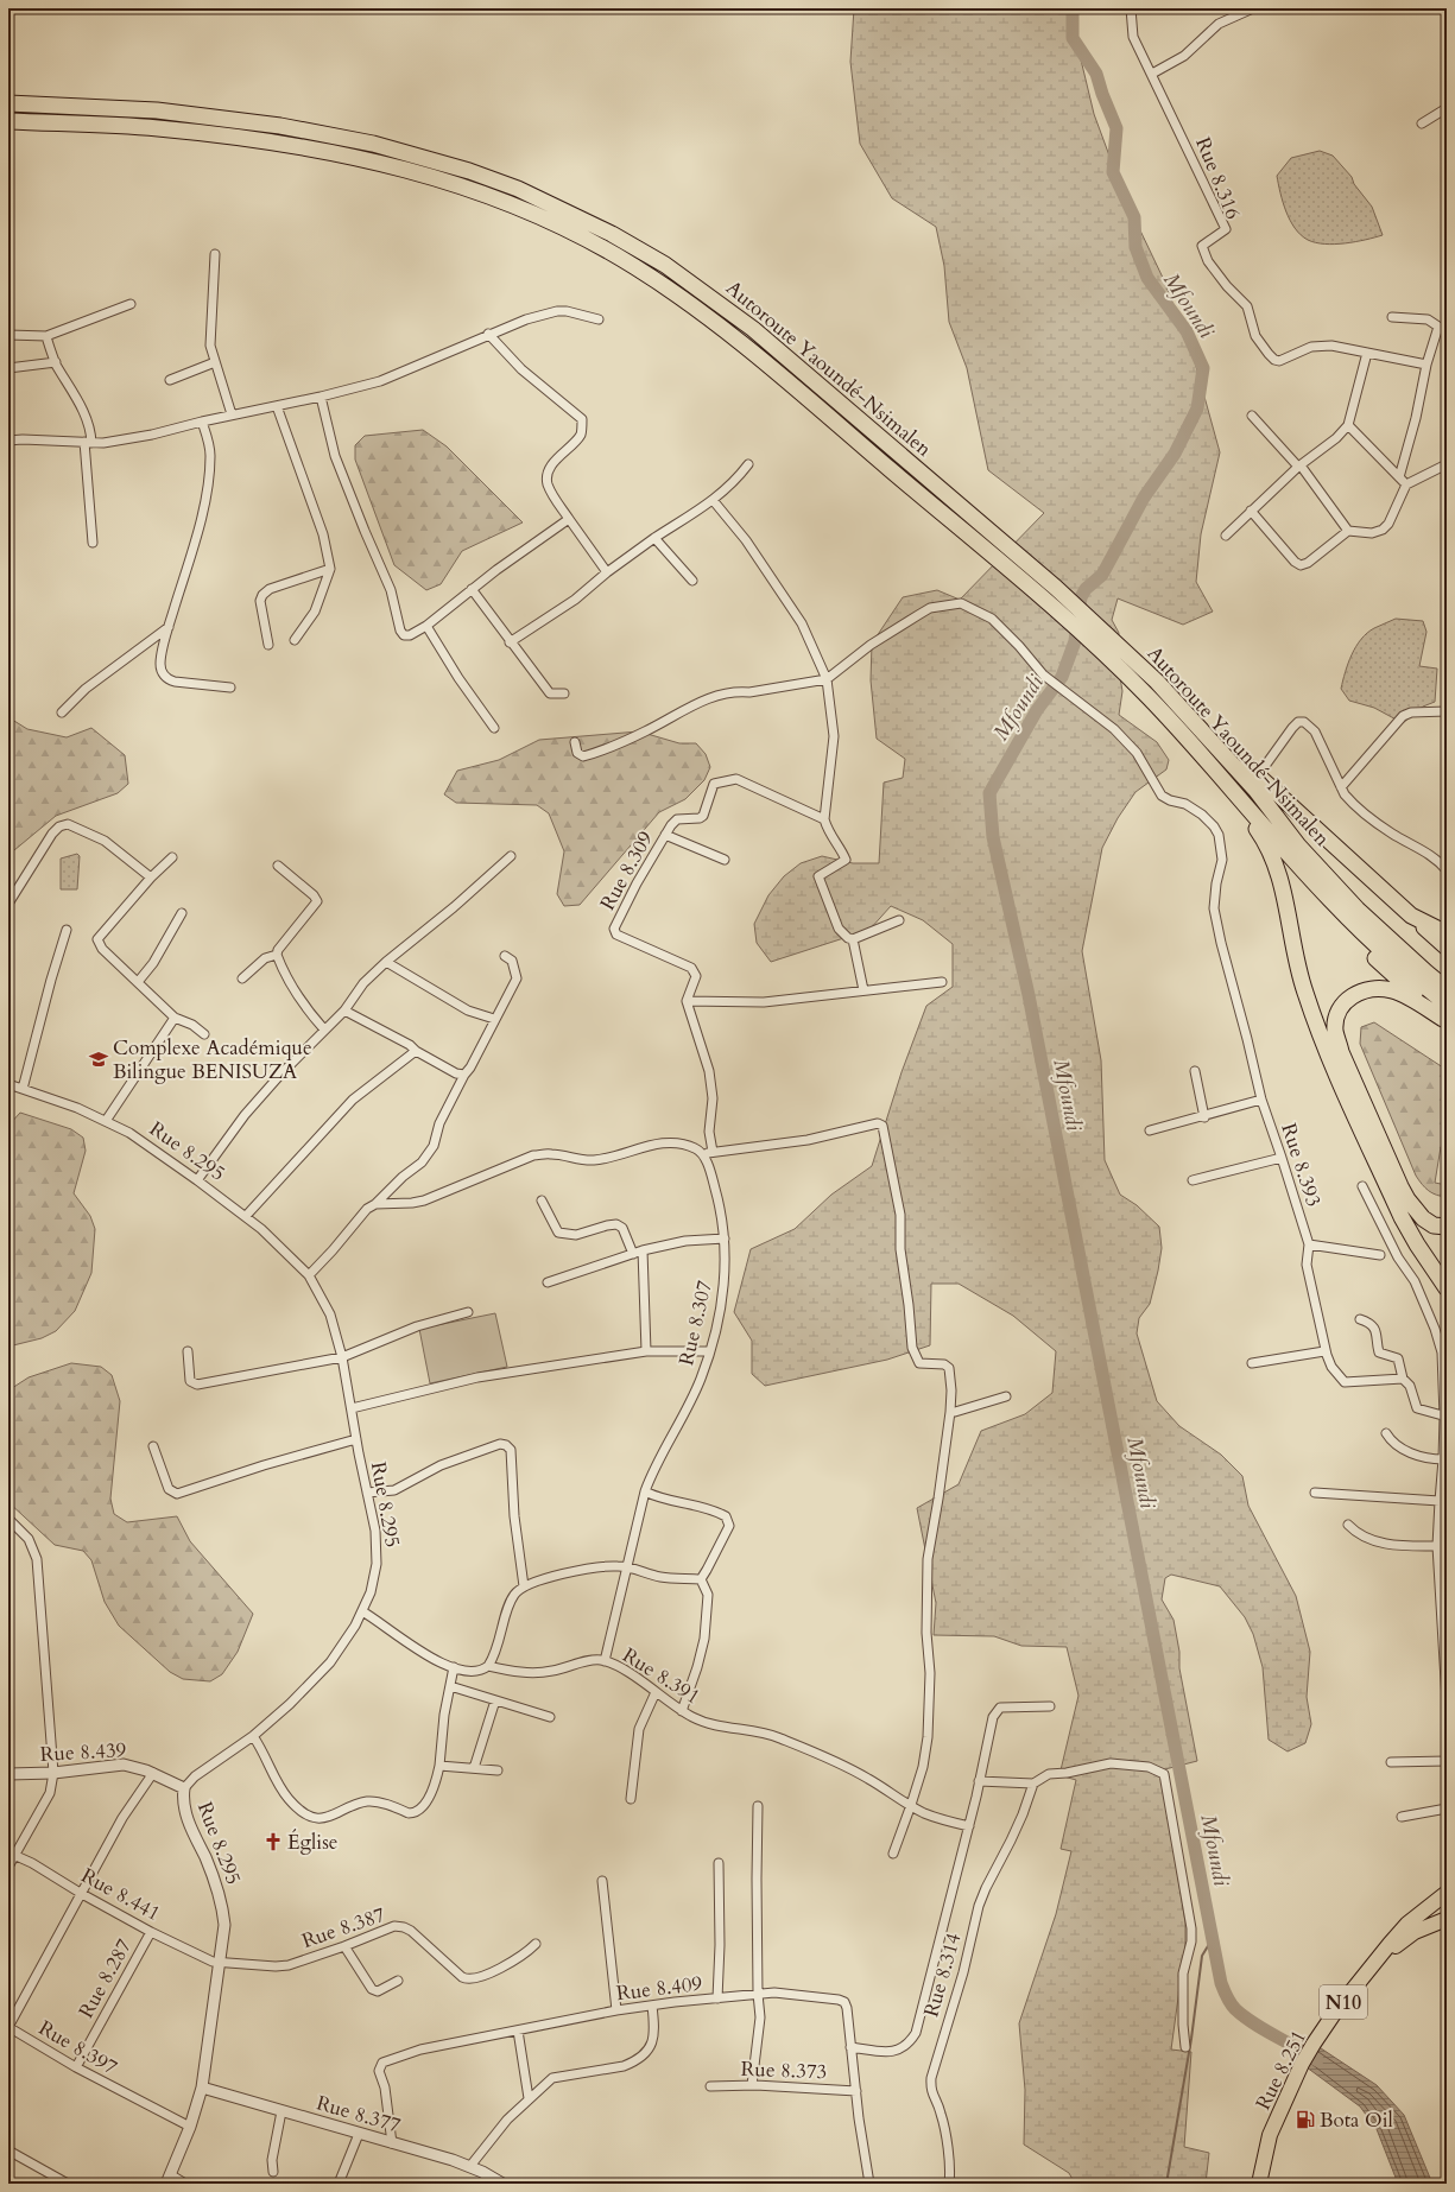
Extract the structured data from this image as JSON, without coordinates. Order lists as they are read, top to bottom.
{
  "streets": {
    "highway": ["Autoroute Yaoundé-Nsimalen", "N10", "Rue 8.251"],
    "street": [
      "Rue 8.316",
      "Rue 8.309",
      "Rue 8.295",
      "Rue 8.393",
      "Rue 8.307",
      "Rue 8.391",
      "Rue 8.439",
      "Rue 8.441",
      "Rue 8.387",
      "Rue 8.314",
      "Rue 8.287",
      "Rue 8.409",
      "Rue 8.397",
      "Rue 8.373",
      "Rue 8.377"
    ]
  },
  "crossings": [
    ["Rue 8.295", "Rue 8.391"],
    ["Rue 8.295", "Rue 8.439"],
    ["Rue 8.295", "Rue 8.441"],
    ["Rue 8.295", "Rue 8.387"],
    ["Rue 8.295", "Rue 8.397"],
    ["Rue 8.295", "Rue 8.377"],
    ["Rue 8.307", "Rue 8.391"],
    ["Rue 8.439", "Rue 8.397"],
    ["Rue 8.441", "Rue 8.387"],
    ["Rue 8.441", "Rue 8.287"],
    ["Rue 8.441", "Rue 8.397"],
    ["Rue 8.287", "Rue 8.397"],
    ["Rue 8.409", "Rue 8.373"],
    ["Rue 8.409", "Rue 8.377"]
  ],
  "water": ["Mfoundi"],
  "places": {
    "school or university": ["Complexe Académique Bilingue BENISUZA"],
    "church": ["Église"],
    "fuel station": ["Bota Oil"]
  }
}
